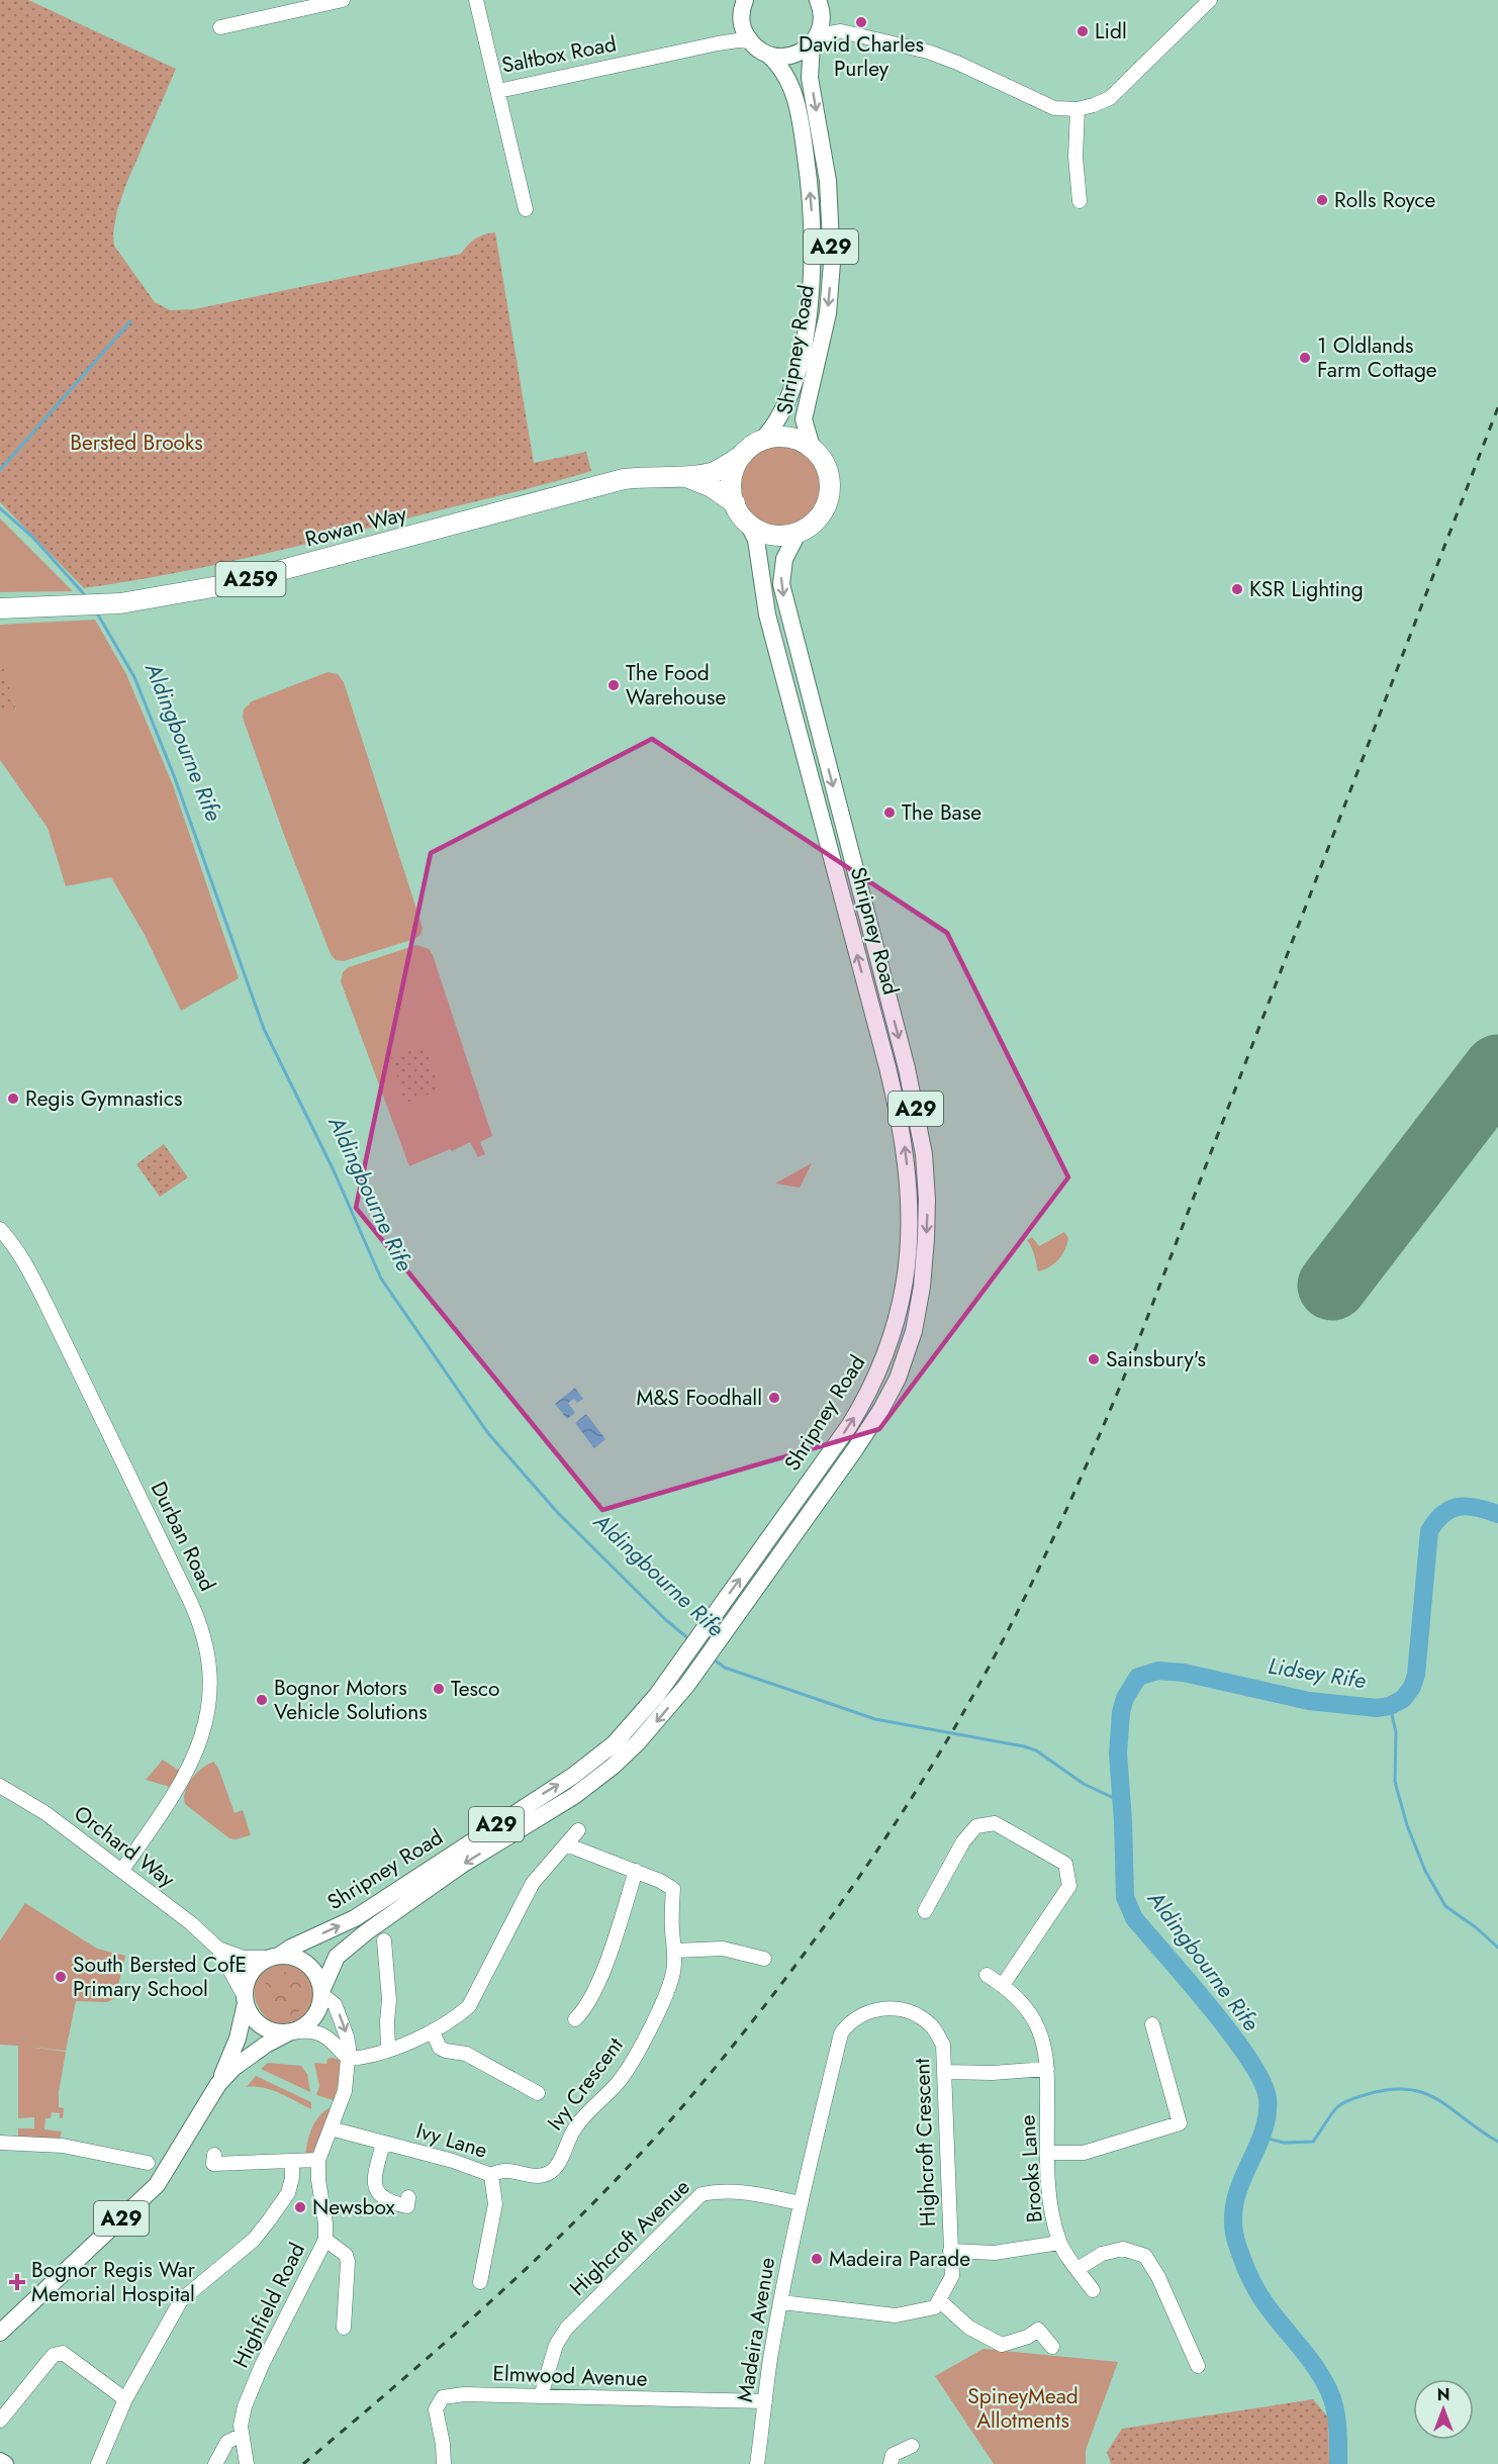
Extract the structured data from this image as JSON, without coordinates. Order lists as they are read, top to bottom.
{
  "streets": {
    "highway": ["Rowan Way", "A259"],
    "main road": ["A29", "Shripney Road"],
    "street": [
      "Saltbox Road",
      "Durban Road",
      "Orchard Way",
      "Ivy Crescent",
      "Ivy Lane",
      "Highcroft Crescent",
      "Brooks Lane",
      "Highcroft Avenue",
      "Highfield Road",
      "Madeira Avenue",
      "Elmwood Avenue"
    ]
  },
  "crossings": [
    ["Saltbox Road", "Shripney Road"],
    ["Shripney Road", "Rowan Way"],
    ["Shripney Road", "Highfield Road"],
    ["Durban Road", "Orchard Way"],
    ["Ivy Crescent", "Ivy Lane"],
    ["Ivy Lane", "Highfield Road"],
    ["Highcroft Crescent", "Highcroft Avenue"],
    ["Highcroft Crescent", "Madeira Avenue"],
    ["Highcroft Avenue", "Madeira Avenue"],
    ["Highcroft Avenue", "Elmwood Avenue"],
    ["Madeira Avenue", "Elmwood Avenue"]
  ],
  "water": ["Aldingbourne Rife", "Lidsey Rife"],
  "parks": ["Bersted Brooks", "SpineyMead Allotments"],
  "places": {
    "other": [
      "David Charles Purley",
      "Lidl",
      "Rolls Royce",
      "1 Oldlands Farm Cottage",
      "KSR Lighting",
      "The Food Warehouse",
      "The Base",
      "Regis Gymnastics",
      "Sainsbury's",
      "M&S Foodhall",
      "Tesco",
      "Bognor Motors Vehicle Solutions",
      "South Bersted CofE Primary School",
      "Newsbox",
      "Madeira Parade"
    ],
    "health": ["Bognor Regis War Memorial Hospital"]
  },
  "north": "top"
}
